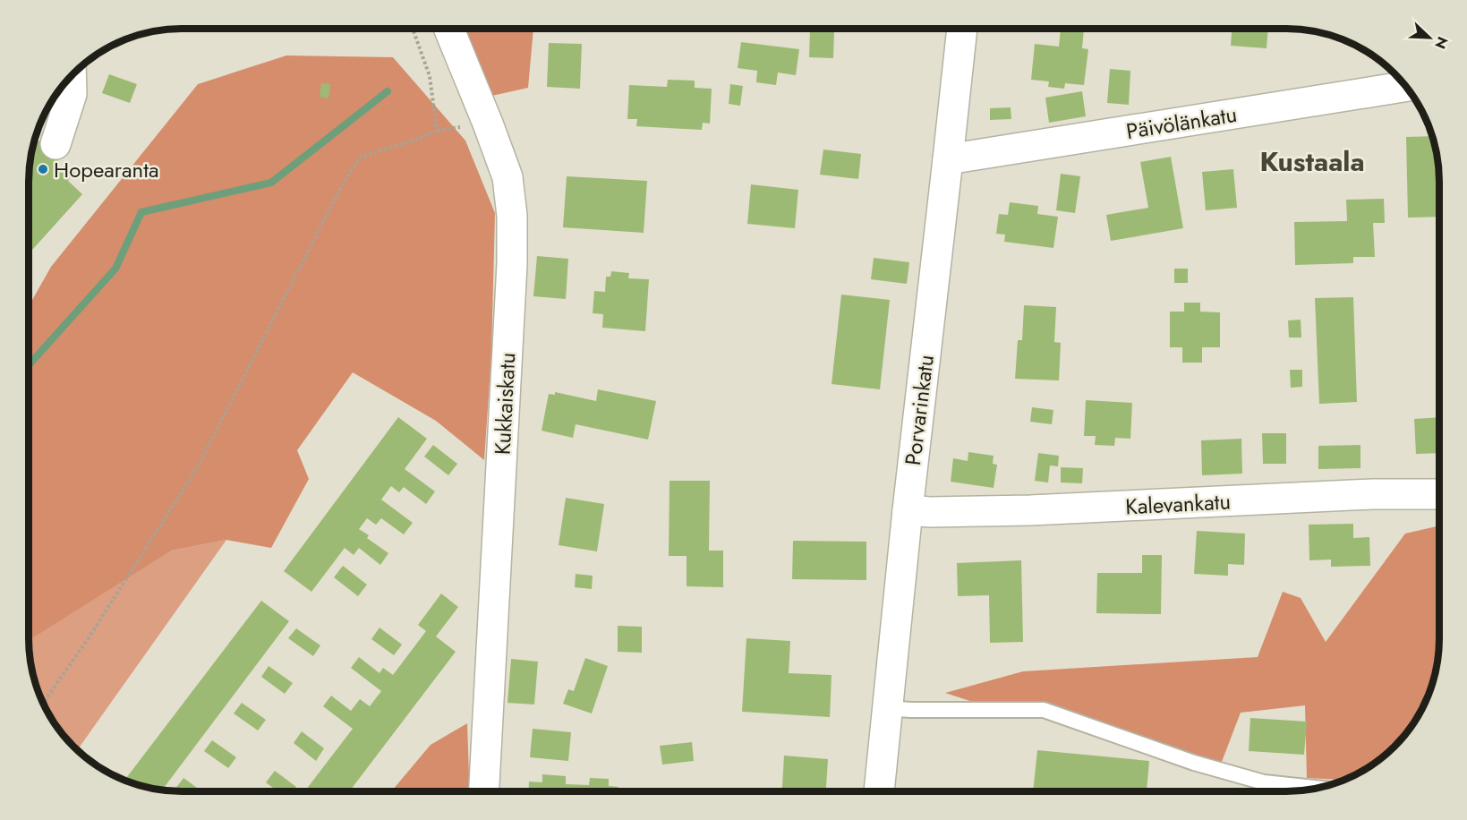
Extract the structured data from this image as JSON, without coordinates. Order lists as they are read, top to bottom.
{
  "streets": {
    "street": [
      "Päivölänkatu",
      "Kukkaiskatu",
      "Porvarinkatu",
      "Kalevankatu"
    ]
  },
  "crossings": [
    ["Päivölänkatu", "Porvarinkatu"],
    ["Porvarinkatu", "Kalevankatu"]
  ],
  "districts": ["Kustaala"],
  "places": ["Hopearanta"],
  "north": "bottom right"
}
